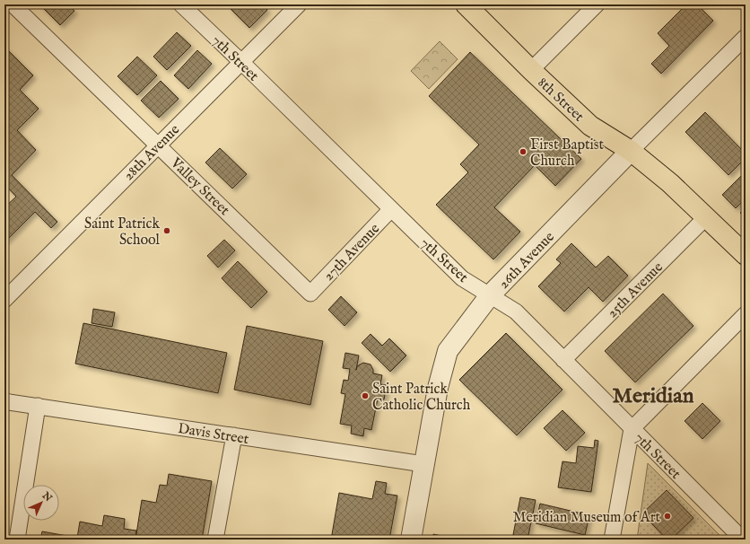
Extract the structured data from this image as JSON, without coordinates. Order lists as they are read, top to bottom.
{
  "streets": {
    "main road": ["8th Street"],
    "street": [
      "7th Street",
      "28th Avenue",
      "Valley Street",
      "27th Avenue",
      "26th Avenue",
      "25th Avenue",
      "Davis Street"
    ]
  },
  "crossings": [
    ["7th Street", "28th Avenue"],
    ["7th Street", "27th Avenue"],
    ["7th Street", "26th Avenue"],
    ["7th Street", "25th Avenue"],
    ["8th Street", "26th Avenue"],
    ["8th Street", "25th Avenue"],
    ["28th Avenue", "Valley Street"],
    ["Valley Street", "27th Avenue"],
    ["26th Avenue", "Davis Street"]
  ],
  "districts": ["Meridian"],
  "places": [
    "First Baptist Church",
    "Saint Patrick School",
    "Saint Patrick Catholic Church",
    "Meridian Museum of Art"
  ],
  "north": "top right"
}
